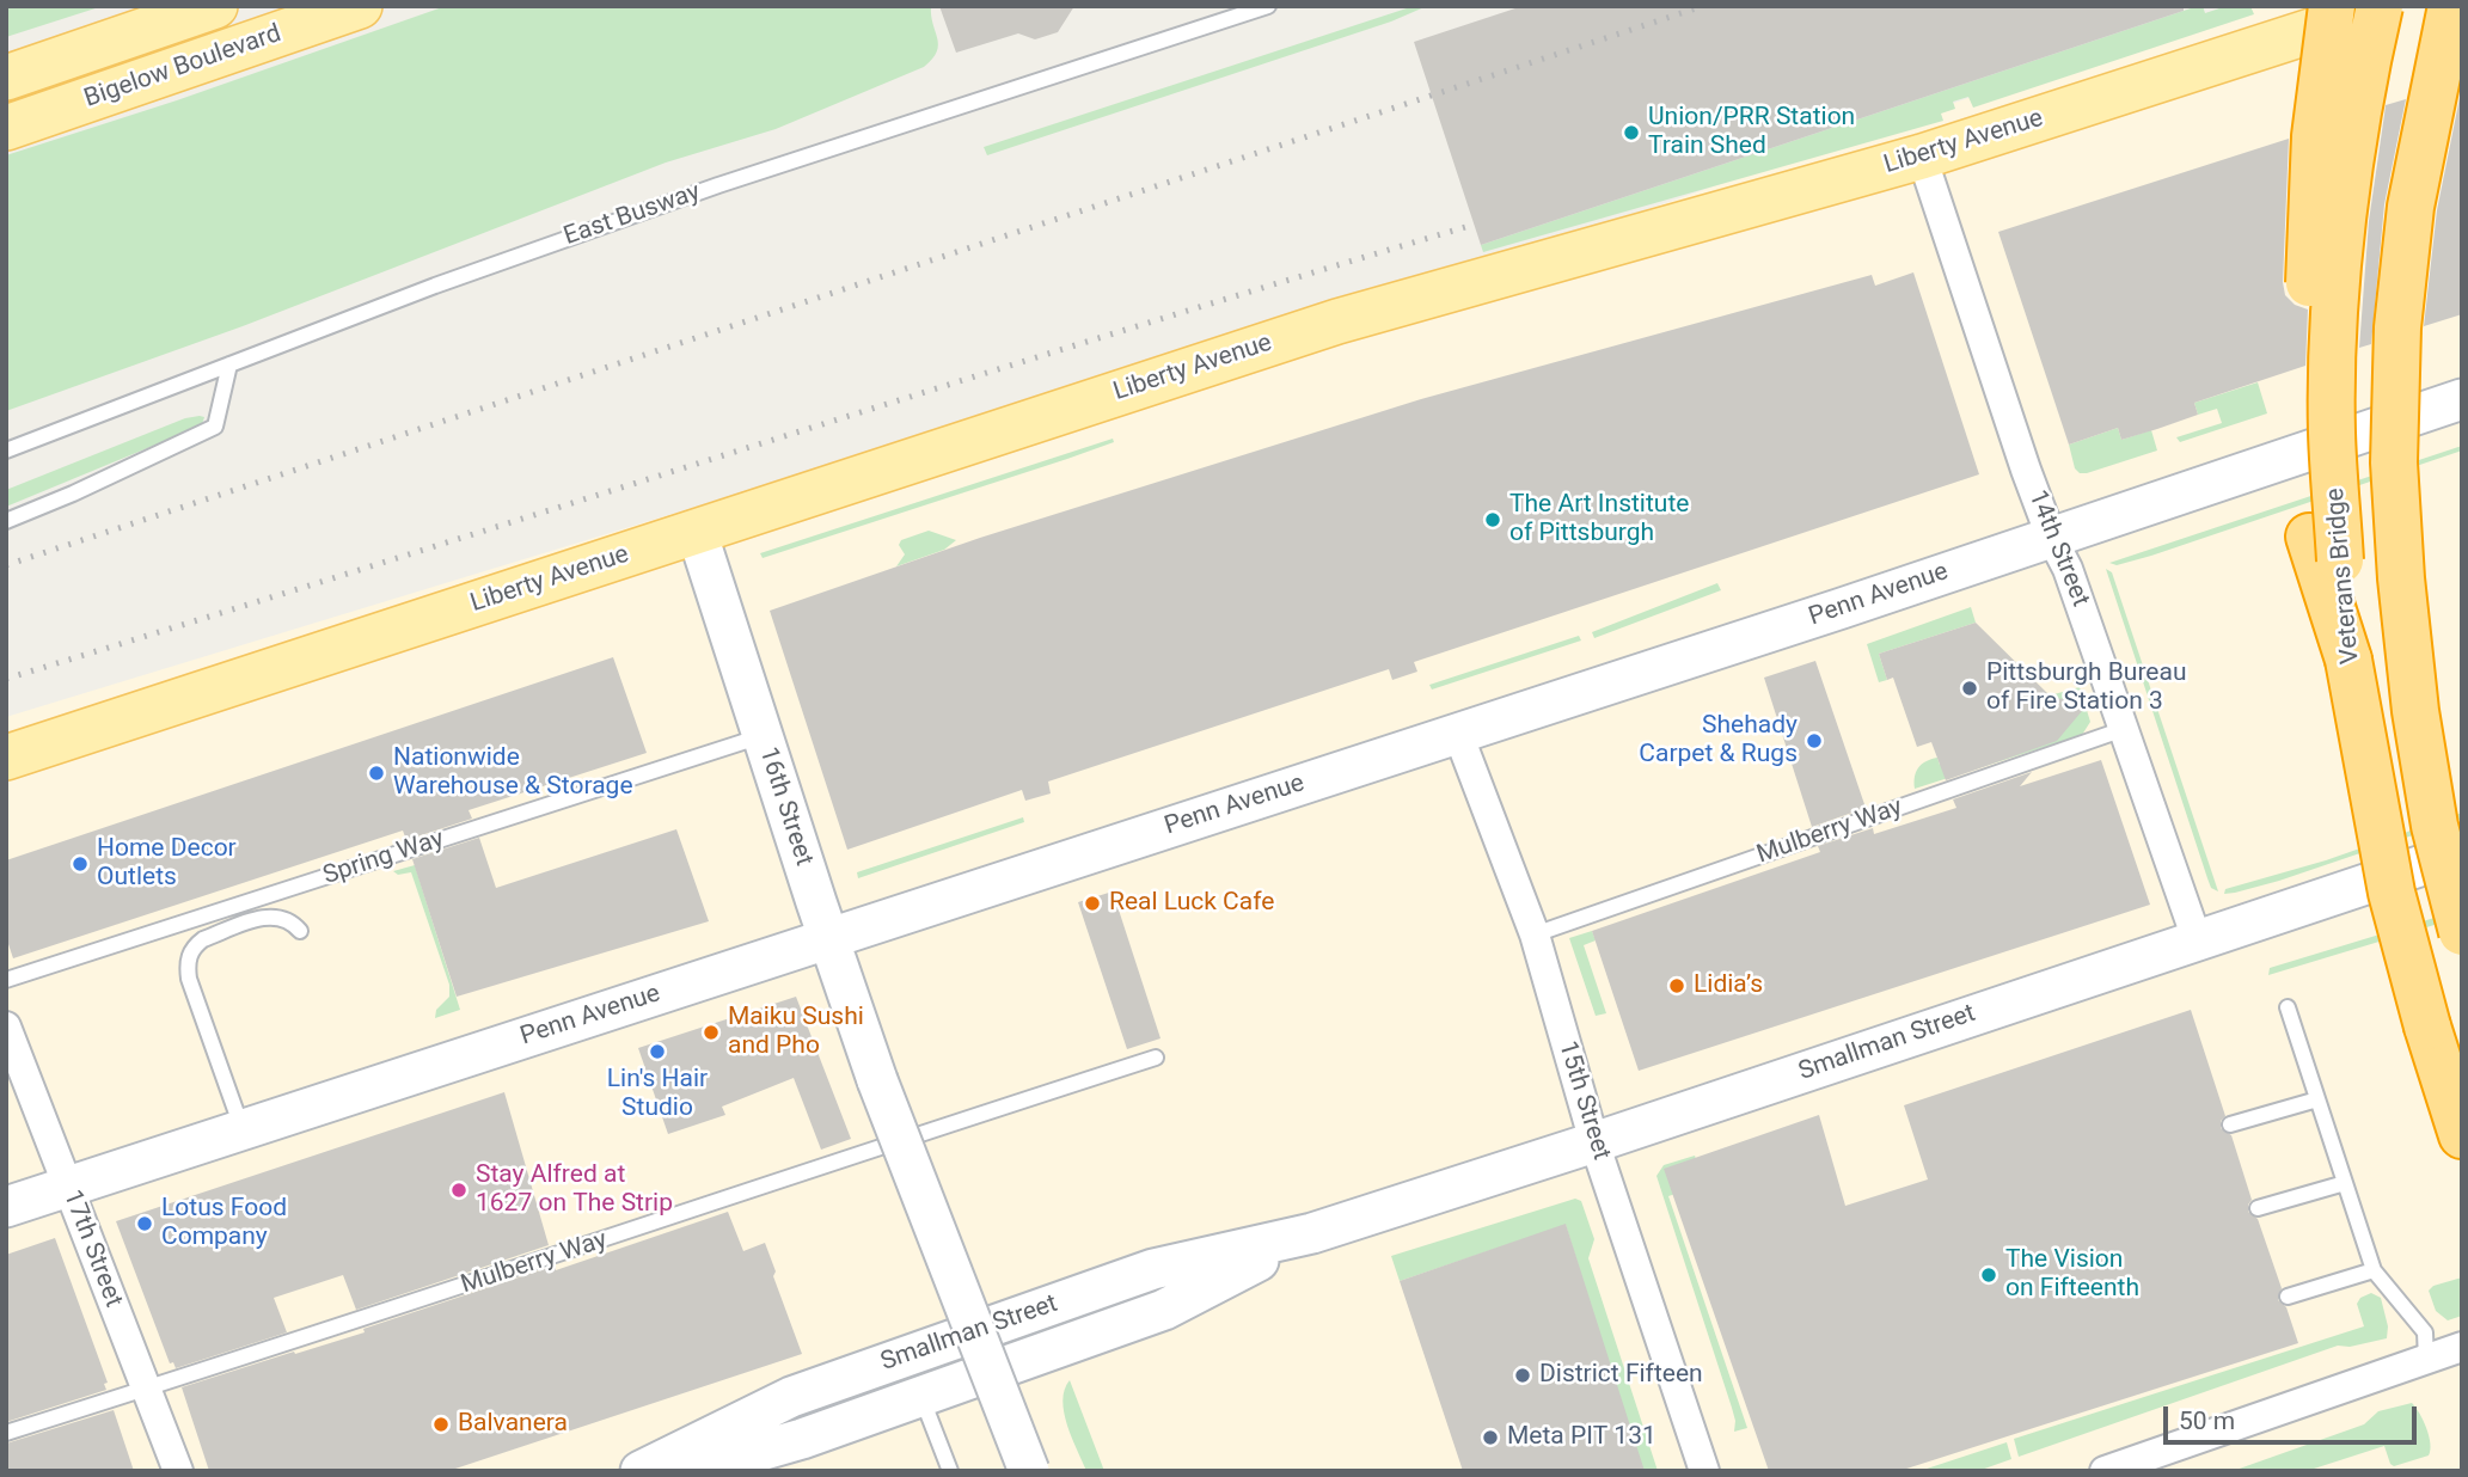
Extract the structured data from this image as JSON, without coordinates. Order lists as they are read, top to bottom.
{
  "streets": {
    "highway": ["Veterans Bridge"],
    "main road": ["Bigelow Boulevard", "Liberty Avenue"],
    "street": [
      "14th Street",
      "Penn Avenue",
      "16th Street",
      "Smallman Street",
      "15th Street",
      "17th Street"
    ],
    "lane": ["East Busway", "Mulberry Way", "Spring Way"]
  },
  "crossings": [
    ["Liberty Avenue", "14th Street"],
    ["Liberty Avenue", "16th Street"],
    ["14th Street", "Penn Avenue"],
    ["14th Street", "Mulberry Way"],
    ["14th Street", "Smallman Street"],
    ["Penn Avenue", "16th Street"],
    ["Penn Avenue", "15th Street"],
    ["Penn Avenue", "17th Street"],
    ["16th Street", "Spring Way"],
    ["Mulberry Way", "15th Street"],
    ["Mulberry Way", "17th Street"],
    ["Smallman Street", "15th Street"]
  ],
  "places": [
    "Union/PRR Station Train Shed",
    "The Art Institute of Pittsburgh",
    "Pittsburgh Bureau of Fire Station 3",
    "Shehady Carpet & Rugs",
    "Nationwide Warehouse & Storage",
    "Home Decor Outlets",
    "Real Luck Cafe",
    "Lidia’s",
    "Maiku Sushi and Pho",
    "Lin's Hair Studio",
    "Stay Alfred at 1627 on The Strip",
    "Lotus Food Company",
    "The Vision on Fifteenth",
    "District Fifteen",
    "Balvanera",
    "Meta PIT 131"
  ],
  "scale_bar": "50 m"
}
